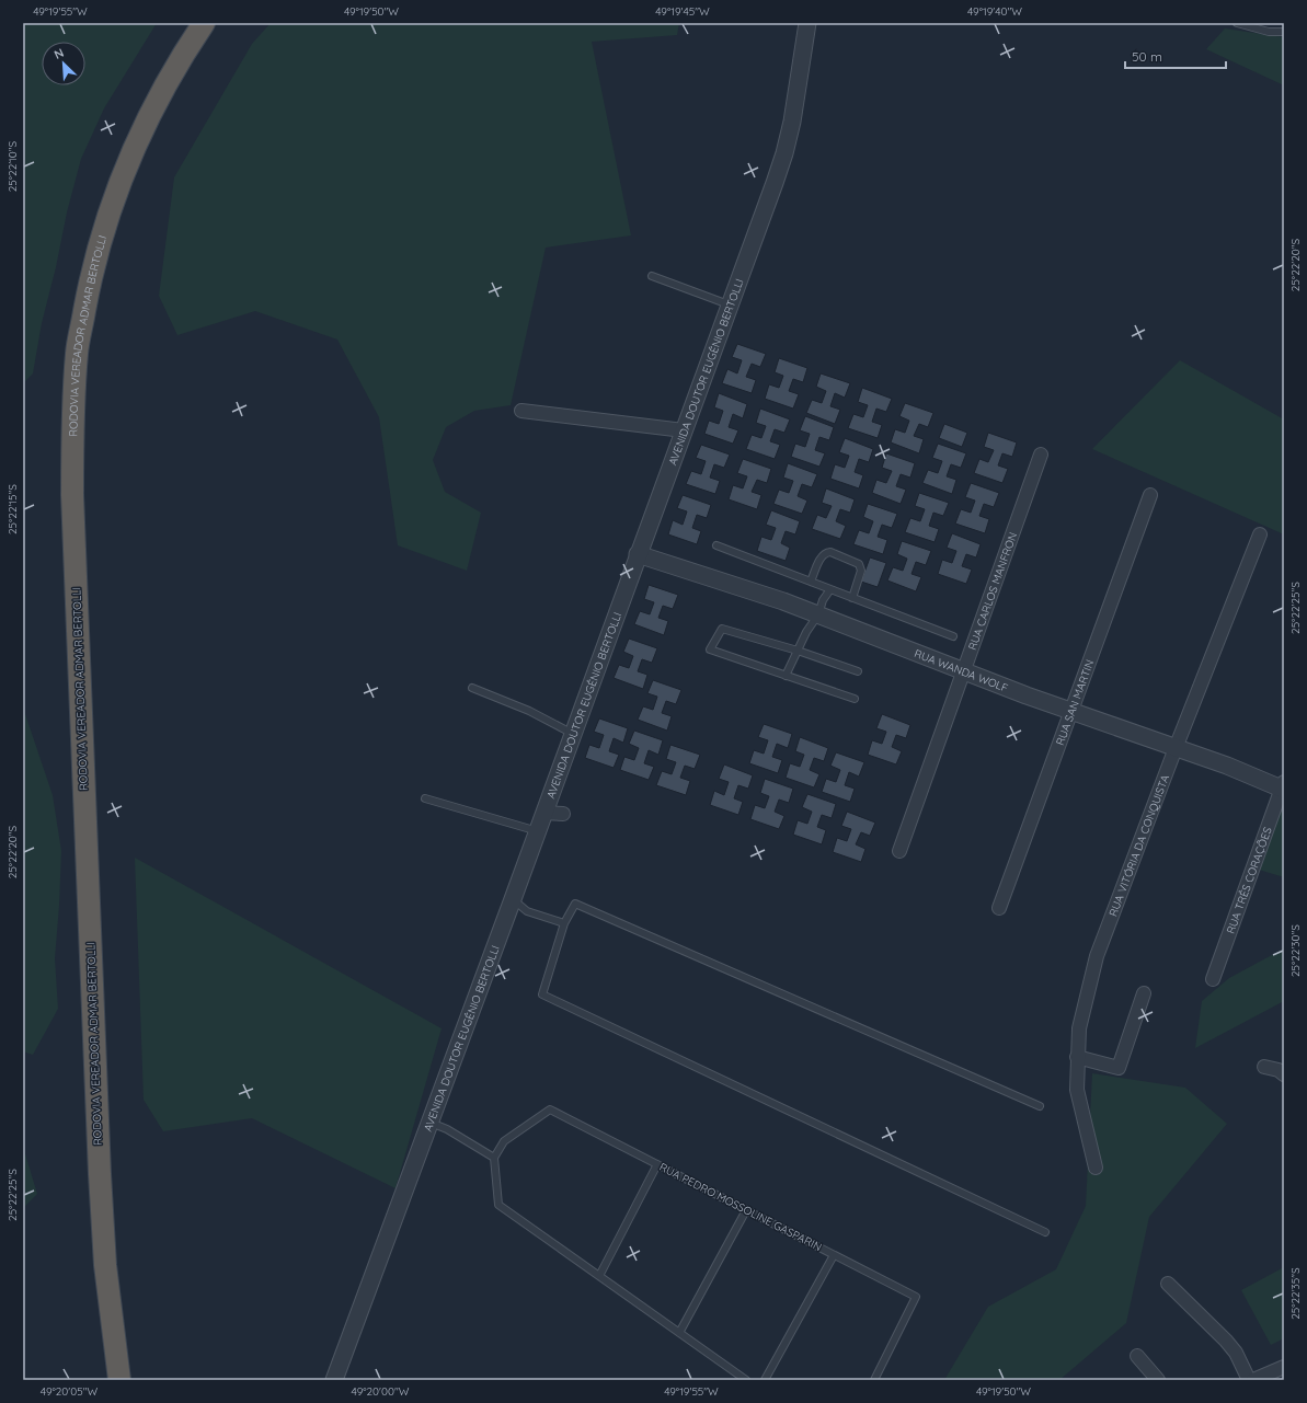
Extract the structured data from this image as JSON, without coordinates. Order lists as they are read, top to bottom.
{
  "streets": {
    "highway": ["RODOVIA VEREADOR ADMAR BERTOLLI"],
    "street": [
      "AVENIDA DOUTOR EUGÊNIO BERTOLLI",
      "RUA CARLOS MANFRON",
      "RUA WANDA WOLF",
      "RUA SAN MARTIN",
      "RUA VITÓRIA DA CONQUISTA",
      "RUA TRÊS CORAÇÕES"
    ],
    "lane": ["RUA PEDRO MOSSOLINE GASPARIN"]
  },
  "crossings": [
    ["AVENIDA DOUTOR EUGÊNIO BERTOLLI", "RUA WANDA WOLF"],
    ["RUA CARLOS MANFRON", "RUA WANDA WOLF"],
    ["RUA WANDA WOLF", "RUA SAN MARTIN"],
    ["RUA WANDA WOLF", "RUA VITÓRIA DA CONQUISTA"],
    ["RUA WANDA WOLF", "RUA TRÊS CORAÇÕES"]
  ],
  "scale_bar": "50 m",
  "north": "top left",
  "coordinates": [
    "49°19'55\"W",
    "49°19'50\"W",
    "49°19'45\"W",
    "49°19'40\"W",
    "25°22'10\"S",
    "25°22'20\"S",
    "25°22'15\"S",
    "25°22'25\"S",
    "25°22'30\"S",
    "25°22'35\"S",
    "49°20'05\"W",
    "49°20'00\"W"
  ]
}
